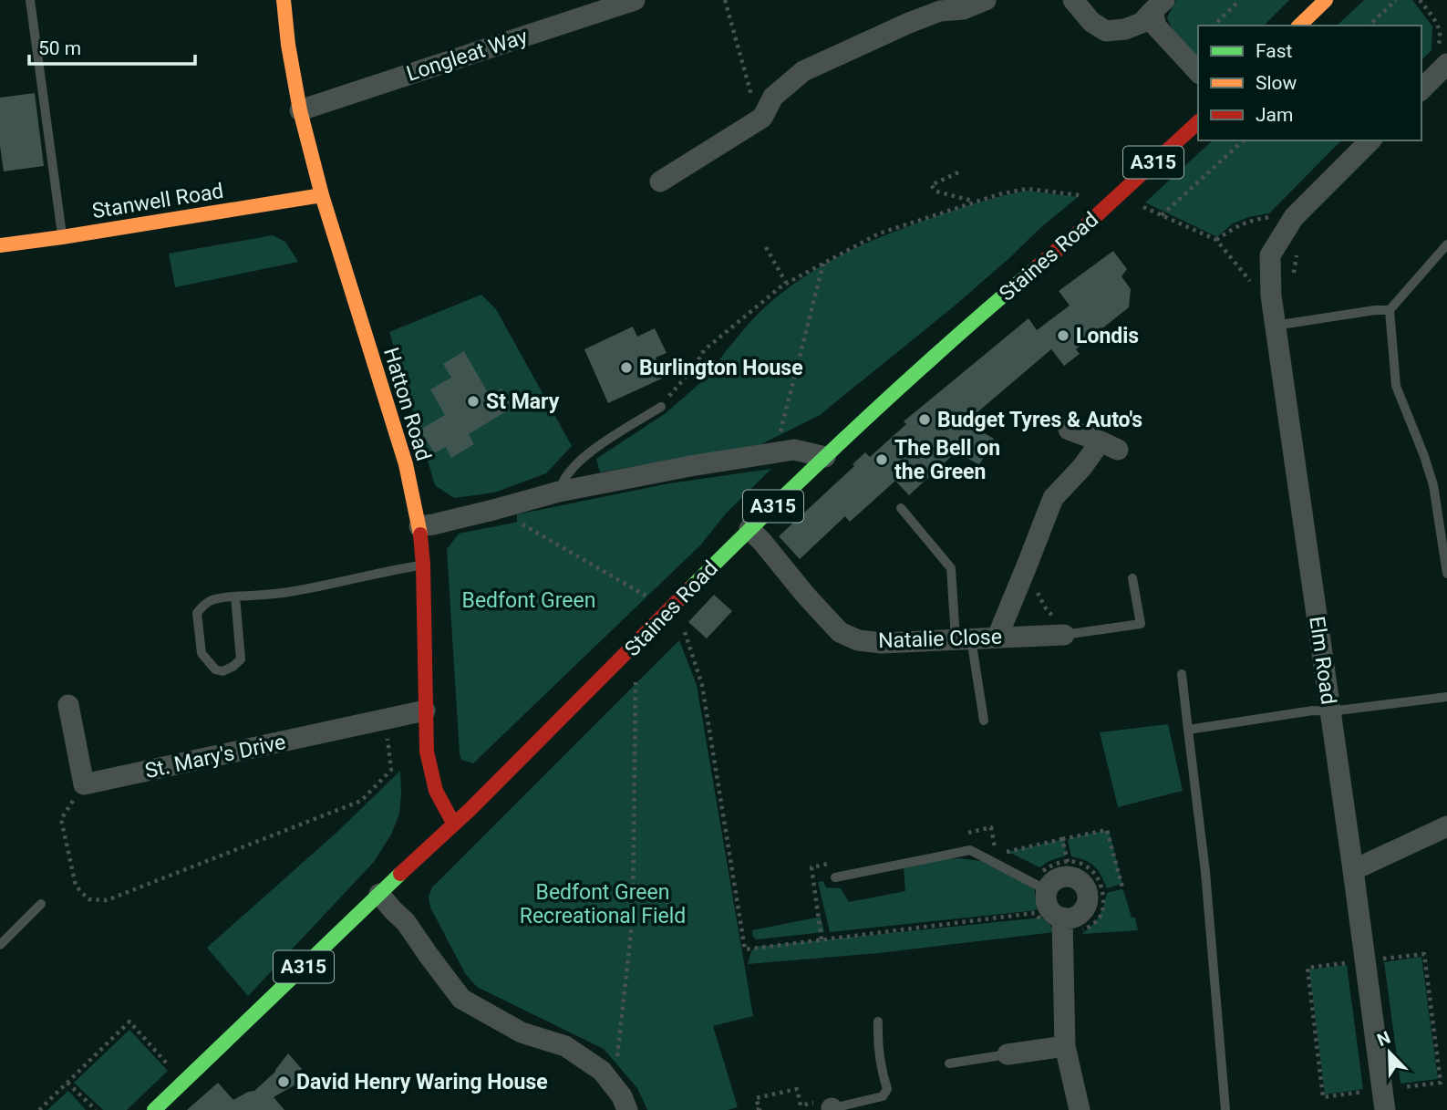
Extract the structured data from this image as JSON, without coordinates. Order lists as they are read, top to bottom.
{
  "streets": {
    "main road": [
      "A315",
      "Stanwell Road",
      "Staines Road",
      "Hatton Road"
    ],
    "street": [
      "Longleat Way",
      "Natalie Close",
      "Elm Road",
      "St. Mary's Drive"
    ]
  },
  "crossings": [
    ["Longleat Way", "Hatton Road"],
    ["Stanwell Road", "Hatton Road"],
    ["Staines Road", "Hatton Road"],
    ["Staines Road", "Natalie Close"],
    ["Hatton Road", "St. Mary's Drive"]
  ],
  "parks": ["Bedfont Green", "Bedfont Green Recreational Field"],
  "places": [
    "Londis",
    "Burlington House",
    "St Mary",
    "Budget Tyres & Auto's",
    "The Bell on the Green",
    "David Henry Waring House"
  ],
  "legend": ["Fast", "Slow", "Jam"],
  "scale_bar": "50 m",
  "north": "top left"
}
